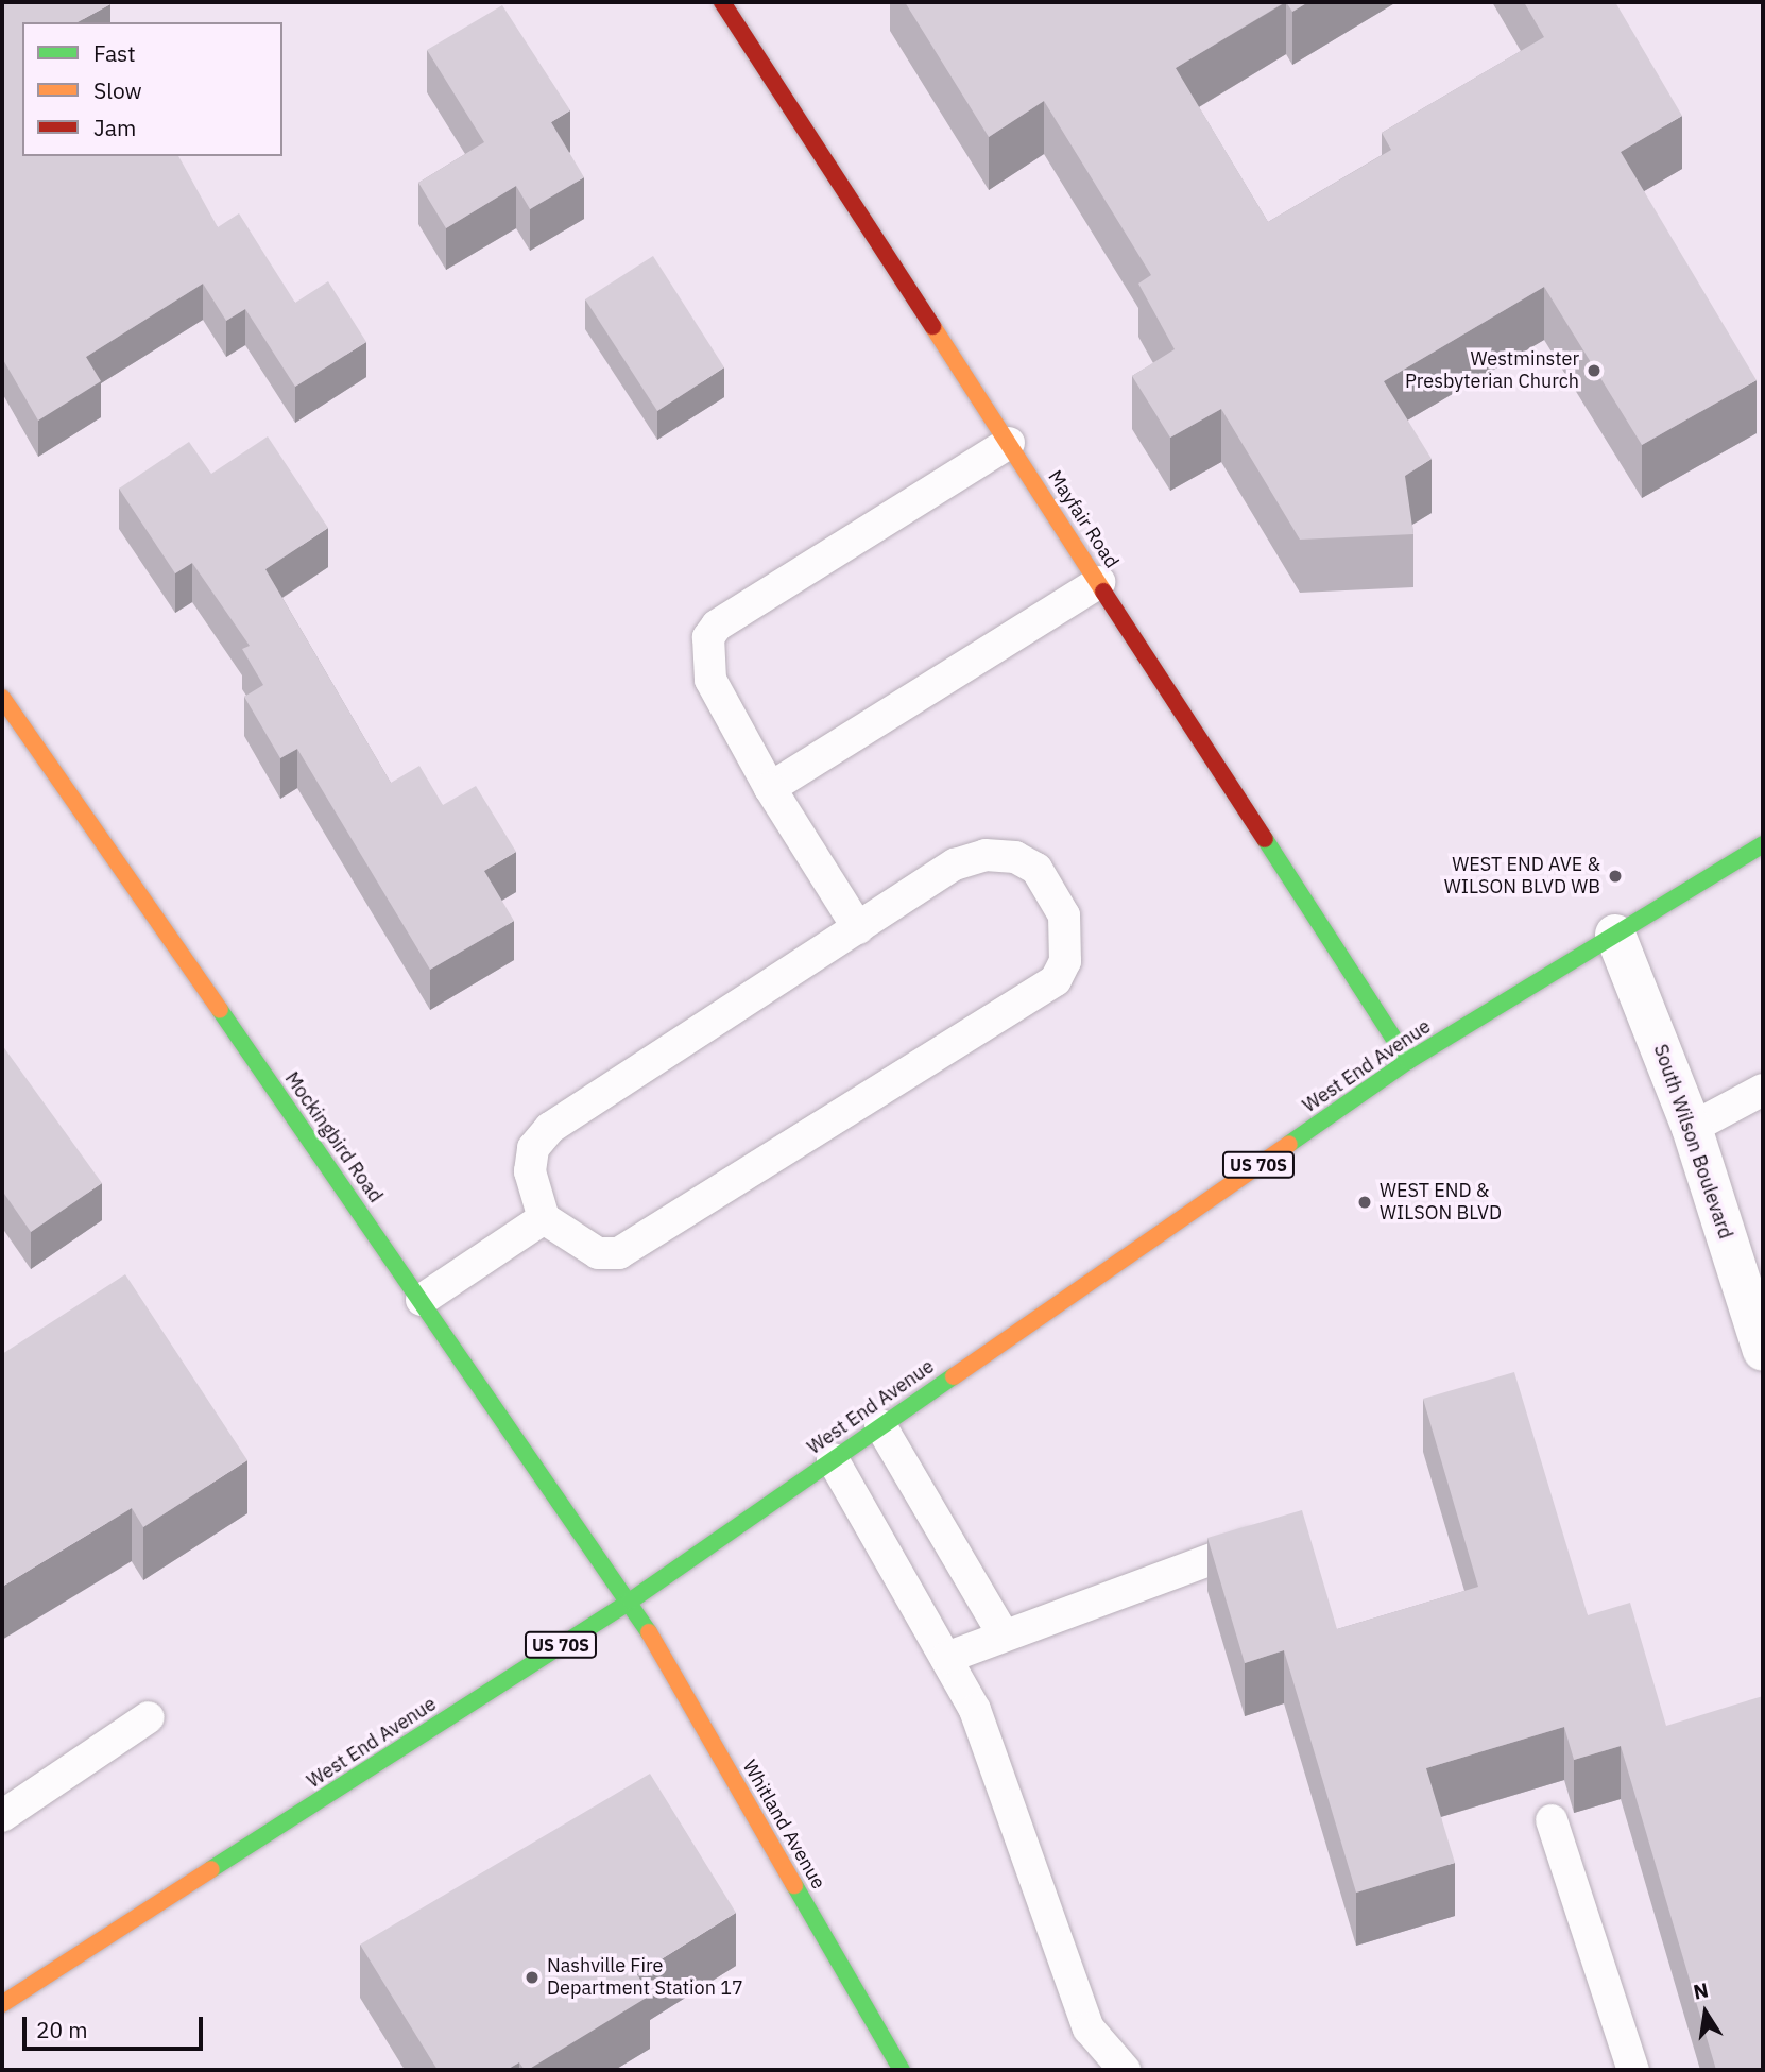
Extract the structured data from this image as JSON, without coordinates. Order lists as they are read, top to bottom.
{
  "streets": {
    "street": [
      "Mayfair Road",
      "West End Avenue",
      "Mockingbird Road",
      "South Wilson Boulevard",
      "US 70S",
      "Whitland Avenue"
    ]
  },
  "crossings": [
    ["Mayfair Road", "West End Avenue"],
    ["West End Avenue", "Mockingbird Road"],
    ["West End Avenue", "South Wilson Boulevard"],
    ["West End Avenue", "Whitland Avenue"],
    ["Mockingbird Road", "Whitland Avenue"]
  ],
  "places": [
    "Westminster Presbyterian Church",
    "WEST END AVE & WILSON BLVD WB",
    "WEST END & WILSON BLVD",
    "Nashville Fire Department Station 17"
  ],
  "legend": ["Fast", "Slow", "Jam"],
  "scale_bar": "20 m",
  "north": "top"
}
